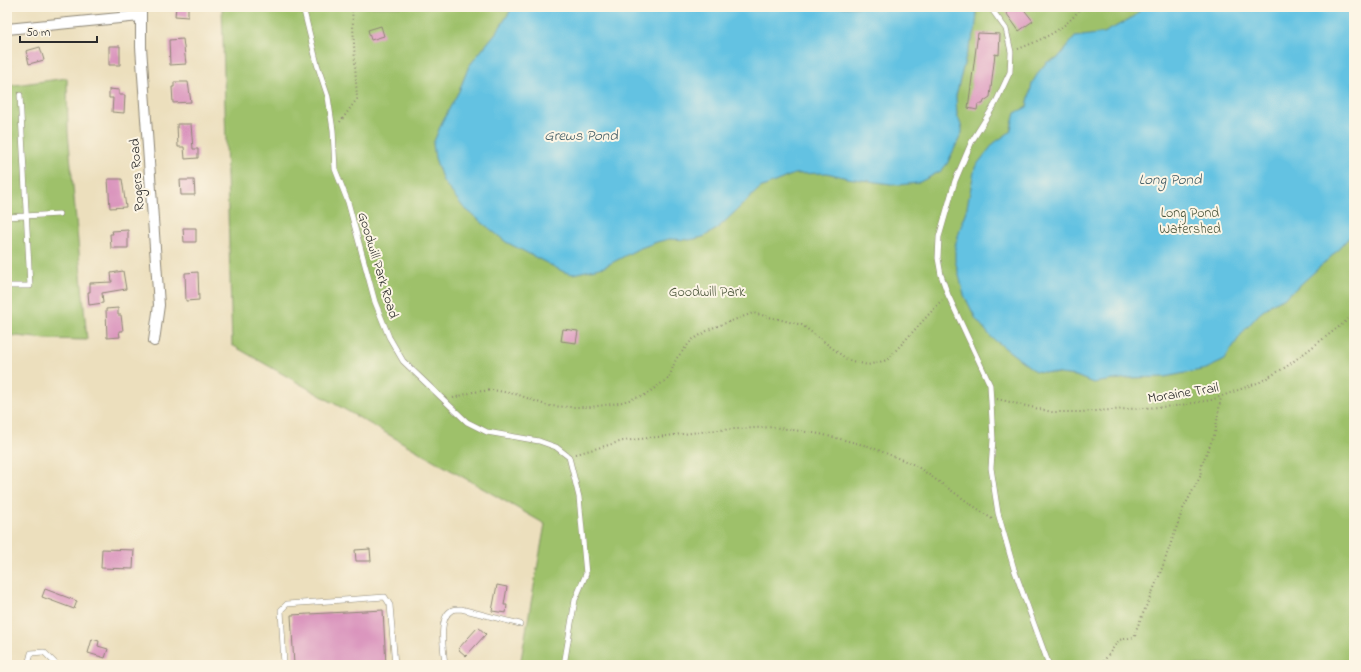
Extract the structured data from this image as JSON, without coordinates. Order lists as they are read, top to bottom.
{
  "streets": {
    "street": ["Rogers Road"],
    "lane": ["Goodwill Park Road"],
    "path": ["Moraine Trail"]
  },
  "water": ["Grews Pond", "Long Pond"],
  "parks": ["Long Pond Watershed", "Goodwill Park"],
  "scale_bar": "50 m"
}
